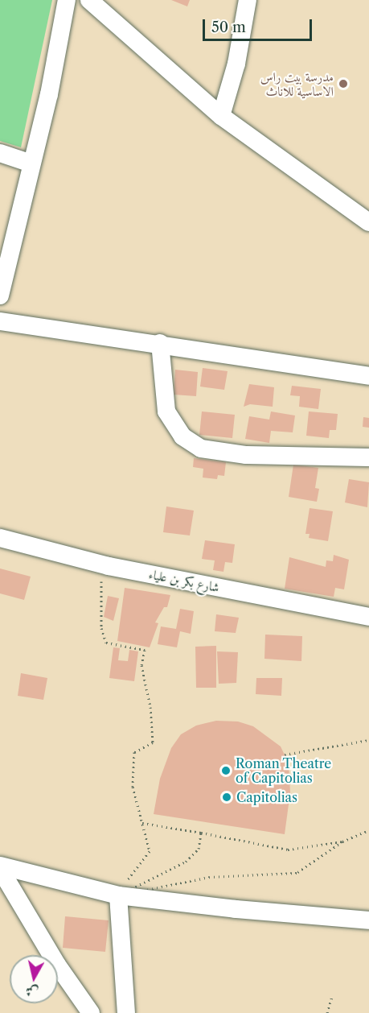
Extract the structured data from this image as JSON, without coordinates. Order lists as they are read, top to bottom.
{
  "streets": {
    "street": ["شارع بكر بن علياء"]
  },
  "places": ["مدرسة بيت راس الاساسية للاناث", "Roman Theatre of Capitolias", "Capitolias"],
  "scale_bar": "50 m",
  "north": "bottom"
}
